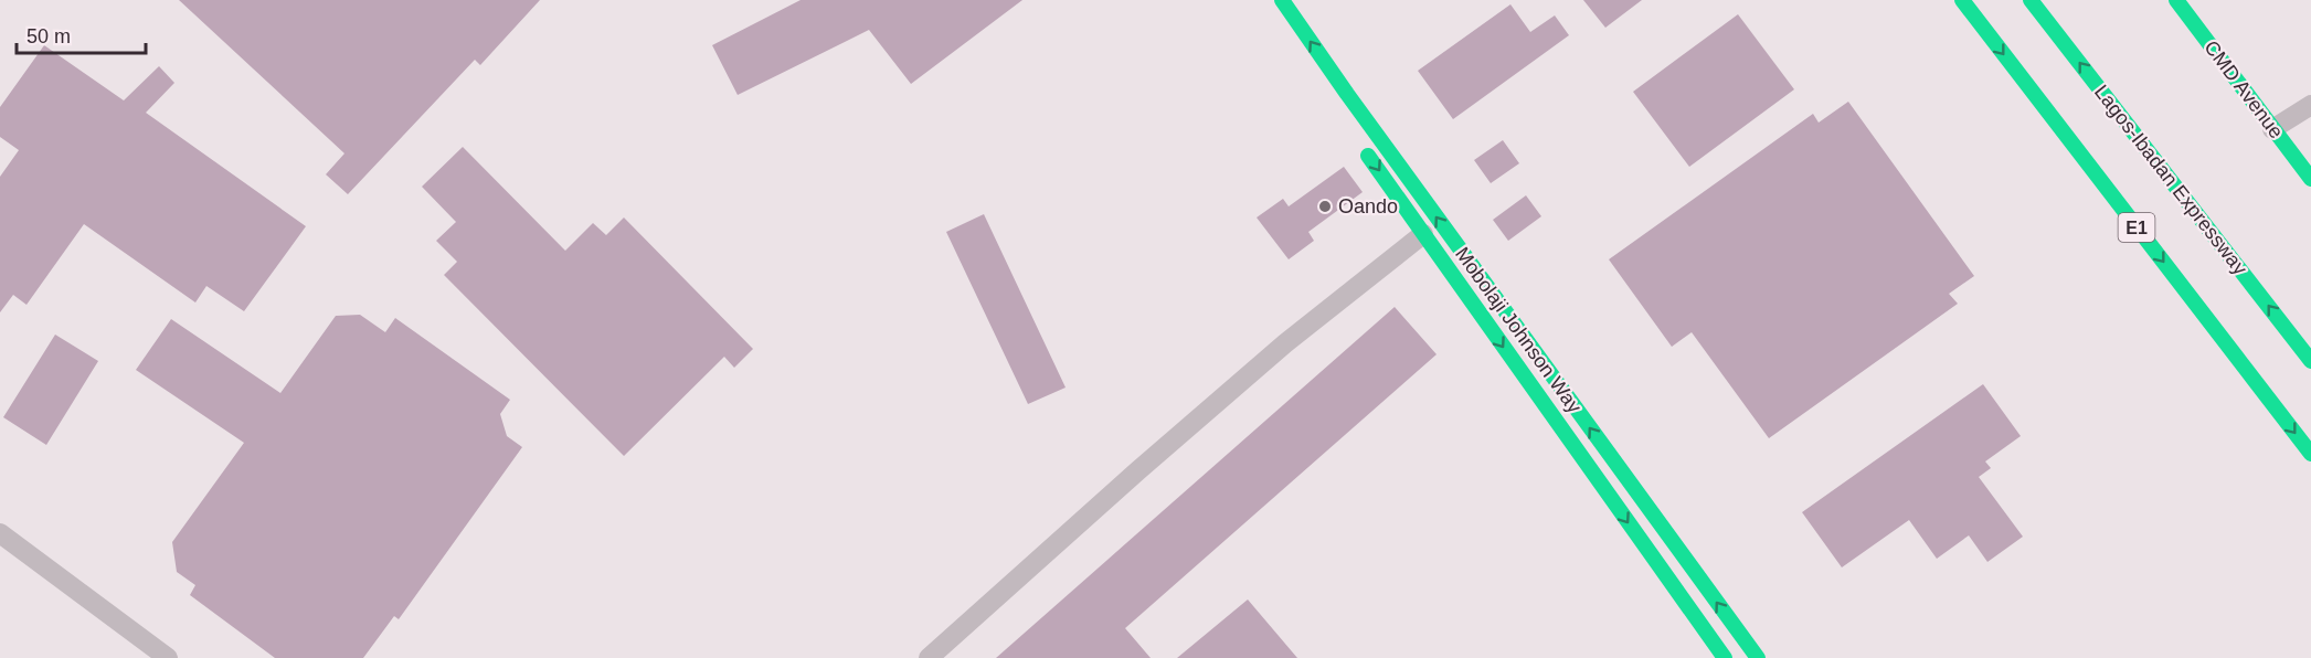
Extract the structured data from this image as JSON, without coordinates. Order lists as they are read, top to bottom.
{
  "streets": {
    "main road": [
      "CMD Avenue",
      "Lagos-Ibadan Expressway",
      "E1",
      "Mobolaji Johnson Way"
    ]
  },
  "places": ["Oando"],
  "scale_bar": "50 m"
}
